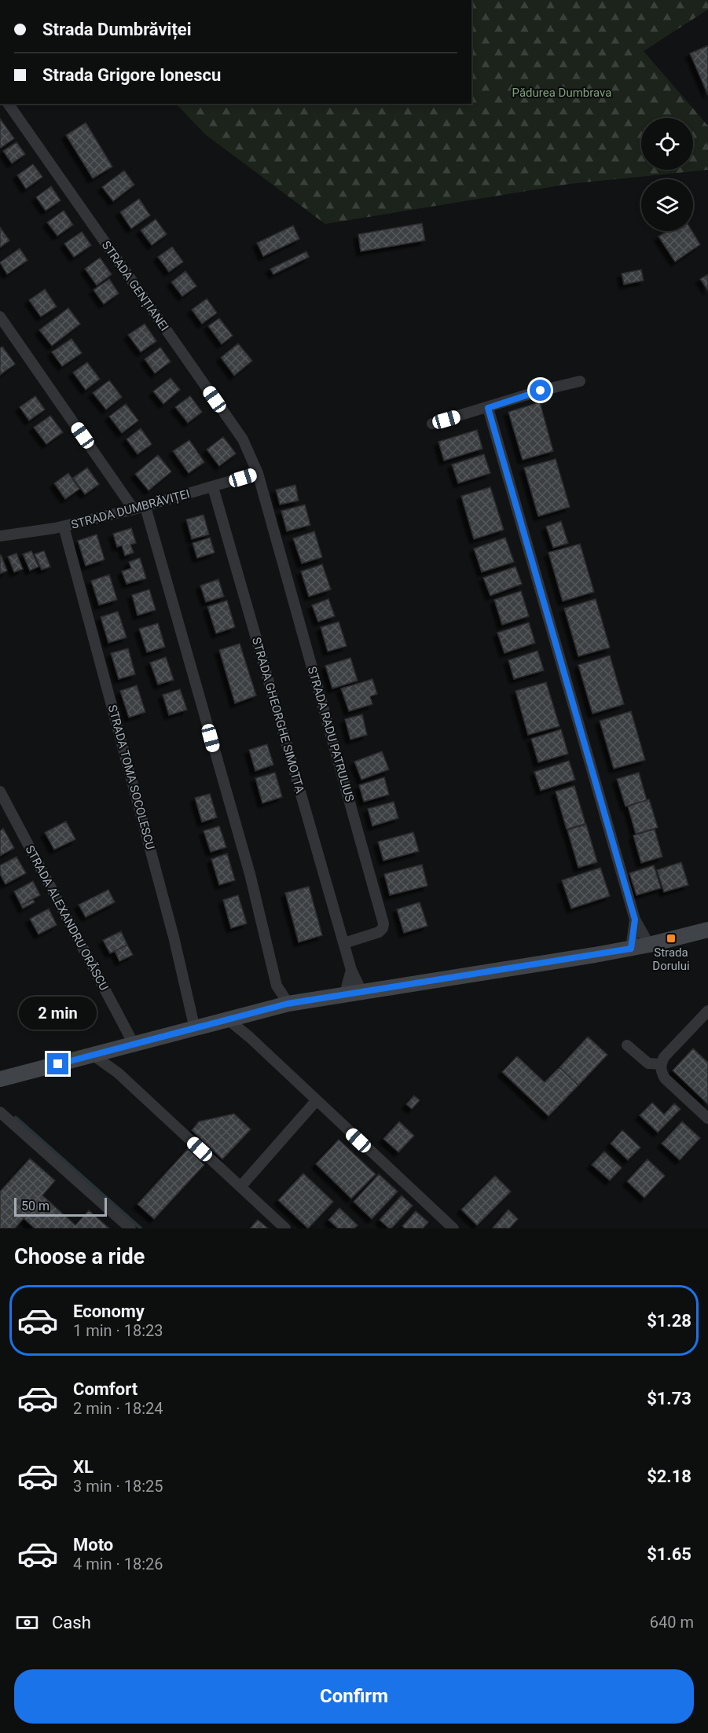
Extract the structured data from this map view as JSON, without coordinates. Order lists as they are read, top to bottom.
{
  "streets": {
    "street": [
      "STRADA GENȚIANEI",
      "STRADA DUMBRĂVIȚEI",
      "STRADA GHEORGHE SIMOTTA",
      "STRADA RADU PATRULIUS",
      "STRADA TOMA SOCOLESCU",
      "STRADA ALEXANDRU ORĂSCU"
    ]
  },
  "crossings": [
    ["STRADA GENȚIANEI", "STRADA DUMBRĂVIȚEI"],
    ["STRADA GENȚIANEI", "STRADA RADU PATRULIUS"],
    ["STRADA DUMBRĂVIȚEI", "STRADA GHEORGHE SIMOTTA"],
    ["STRADA DUMBRĂVIȚEI", "STRADA RADU PATRULIUS"],
    ["STRADA DUMBRĂVIȚEI", "STRADA TOMA SOCOLESCU"],
    ["STRADA GHEORGHE SIMOTTA", "STRADA RADU PATRULIUS"]
  ],
  "parks": ["Pădurea Dumbrava"],
  "places": {
    "transit": ["Strada Dorului"]
  },
  "scale_bar": "50 m",
  "page": {
    "banner": ["Strada Dumbrăviței", "Strada Grigore Ionescu"],
    "bubble": "2 min",
    "scale": "50 m",
    "heading": "Choose a ride",
    "list": [
      {
        "name": "Economy",
        "note": "1 min · 18:23",
        "value": "$1.28"
      },
      {
        "name": "Comfort",
        "note": "2 min · 18:24",
        "value": "$1.73"
      },
      {
        "name": "XL",
        "note": "3 min · 18:25",
        "value": "$2.18"
      },
      {
        "name": "Moto",
        "note": "4 min · 18:26",
        "value": "$1.65"
      }
    ],
    "pay": ["Cash", "640 m"],
    "buttons": "Confirm"
  }
}
